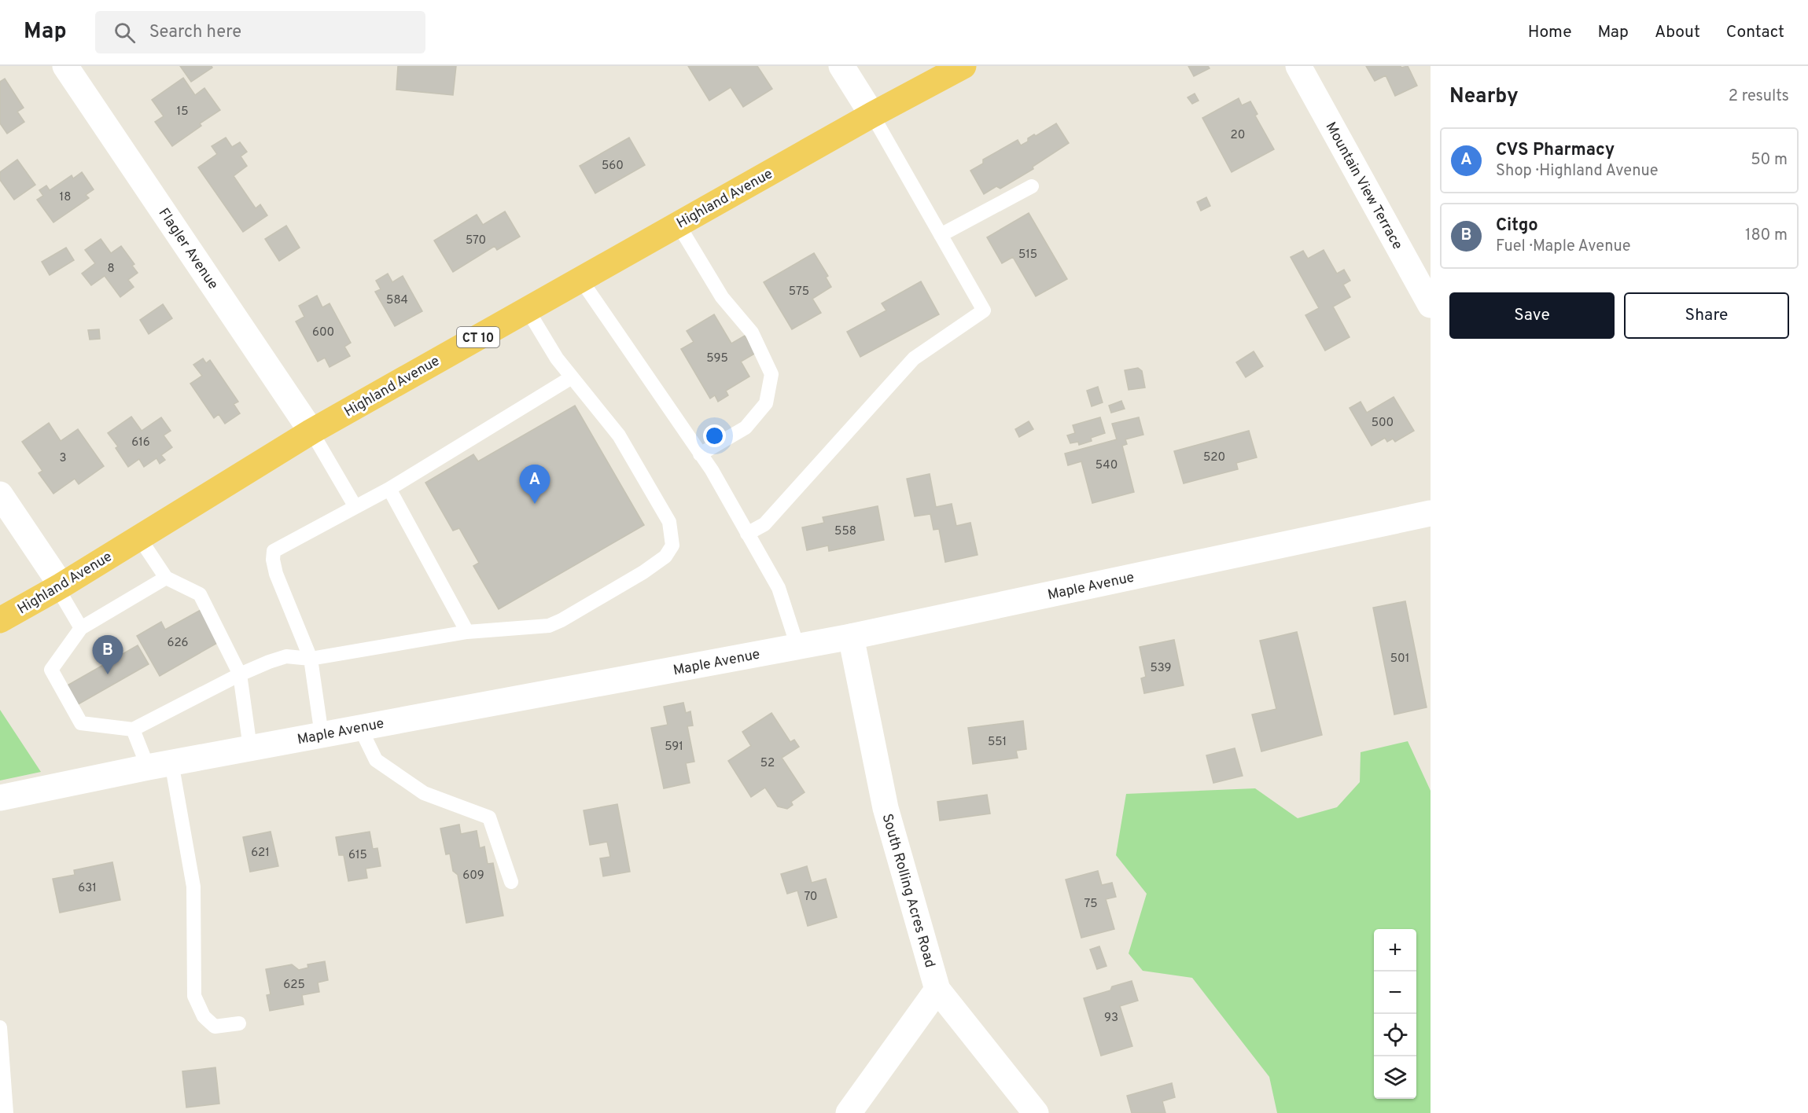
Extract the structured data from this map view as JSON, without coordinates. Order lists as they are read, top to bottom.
{
  "streets": {
    "highway": ["Highland Avenue", "CT 10"],
    "street": [
      "Mountain View Terrace",
      "Flagler Avenue",
      "Maple Avenue",
      "South Rolling Acres Road"
    ]
  },
  "crossings": [
    ["Highland Avenue", "Flagler Avenue"],
    ["Maple Avenue", "South Rolling Acres Road"]
  ],
  "house_numbers": [
    "15",
    "20",
    "560",
    "18",
    "570",
    "515",
    "8",
    "575",
    "584",
    "600",
    "595",
    "500",
    "616",
    "520",
    "3",
    "540",
    "558",
    "626",
    "501",
    "539",
    "551",
    "591",
    "52",
    "621",
    "615",
    "609",
    "631",
    "70",
    "75",
    "625",
    "93"
  ],
  "page": {
    "header": "Map",
    "search": "Search here",
    "nav": [
      "Home",
      "Map",
      "About",
      "Contact"
    ],
    "heading": ["Nearby", "2 results"],
    "list": [
      {
        "mark": "A",
        "name": "CVS Pharmacy",
        "note": "Shop · Highland Avenue",
        "value": "50 m"
      },
      {
        "mark": "B",
        "name": "Citgo",
        "note": "Fuel · Maple Avenue",
        "value": "180 m"
      }
    ],
    "buttons": ["Save", "Share"],
    "pins": ["A", "B"],
    "map_buttons": ["+", "−"]
  }
}
